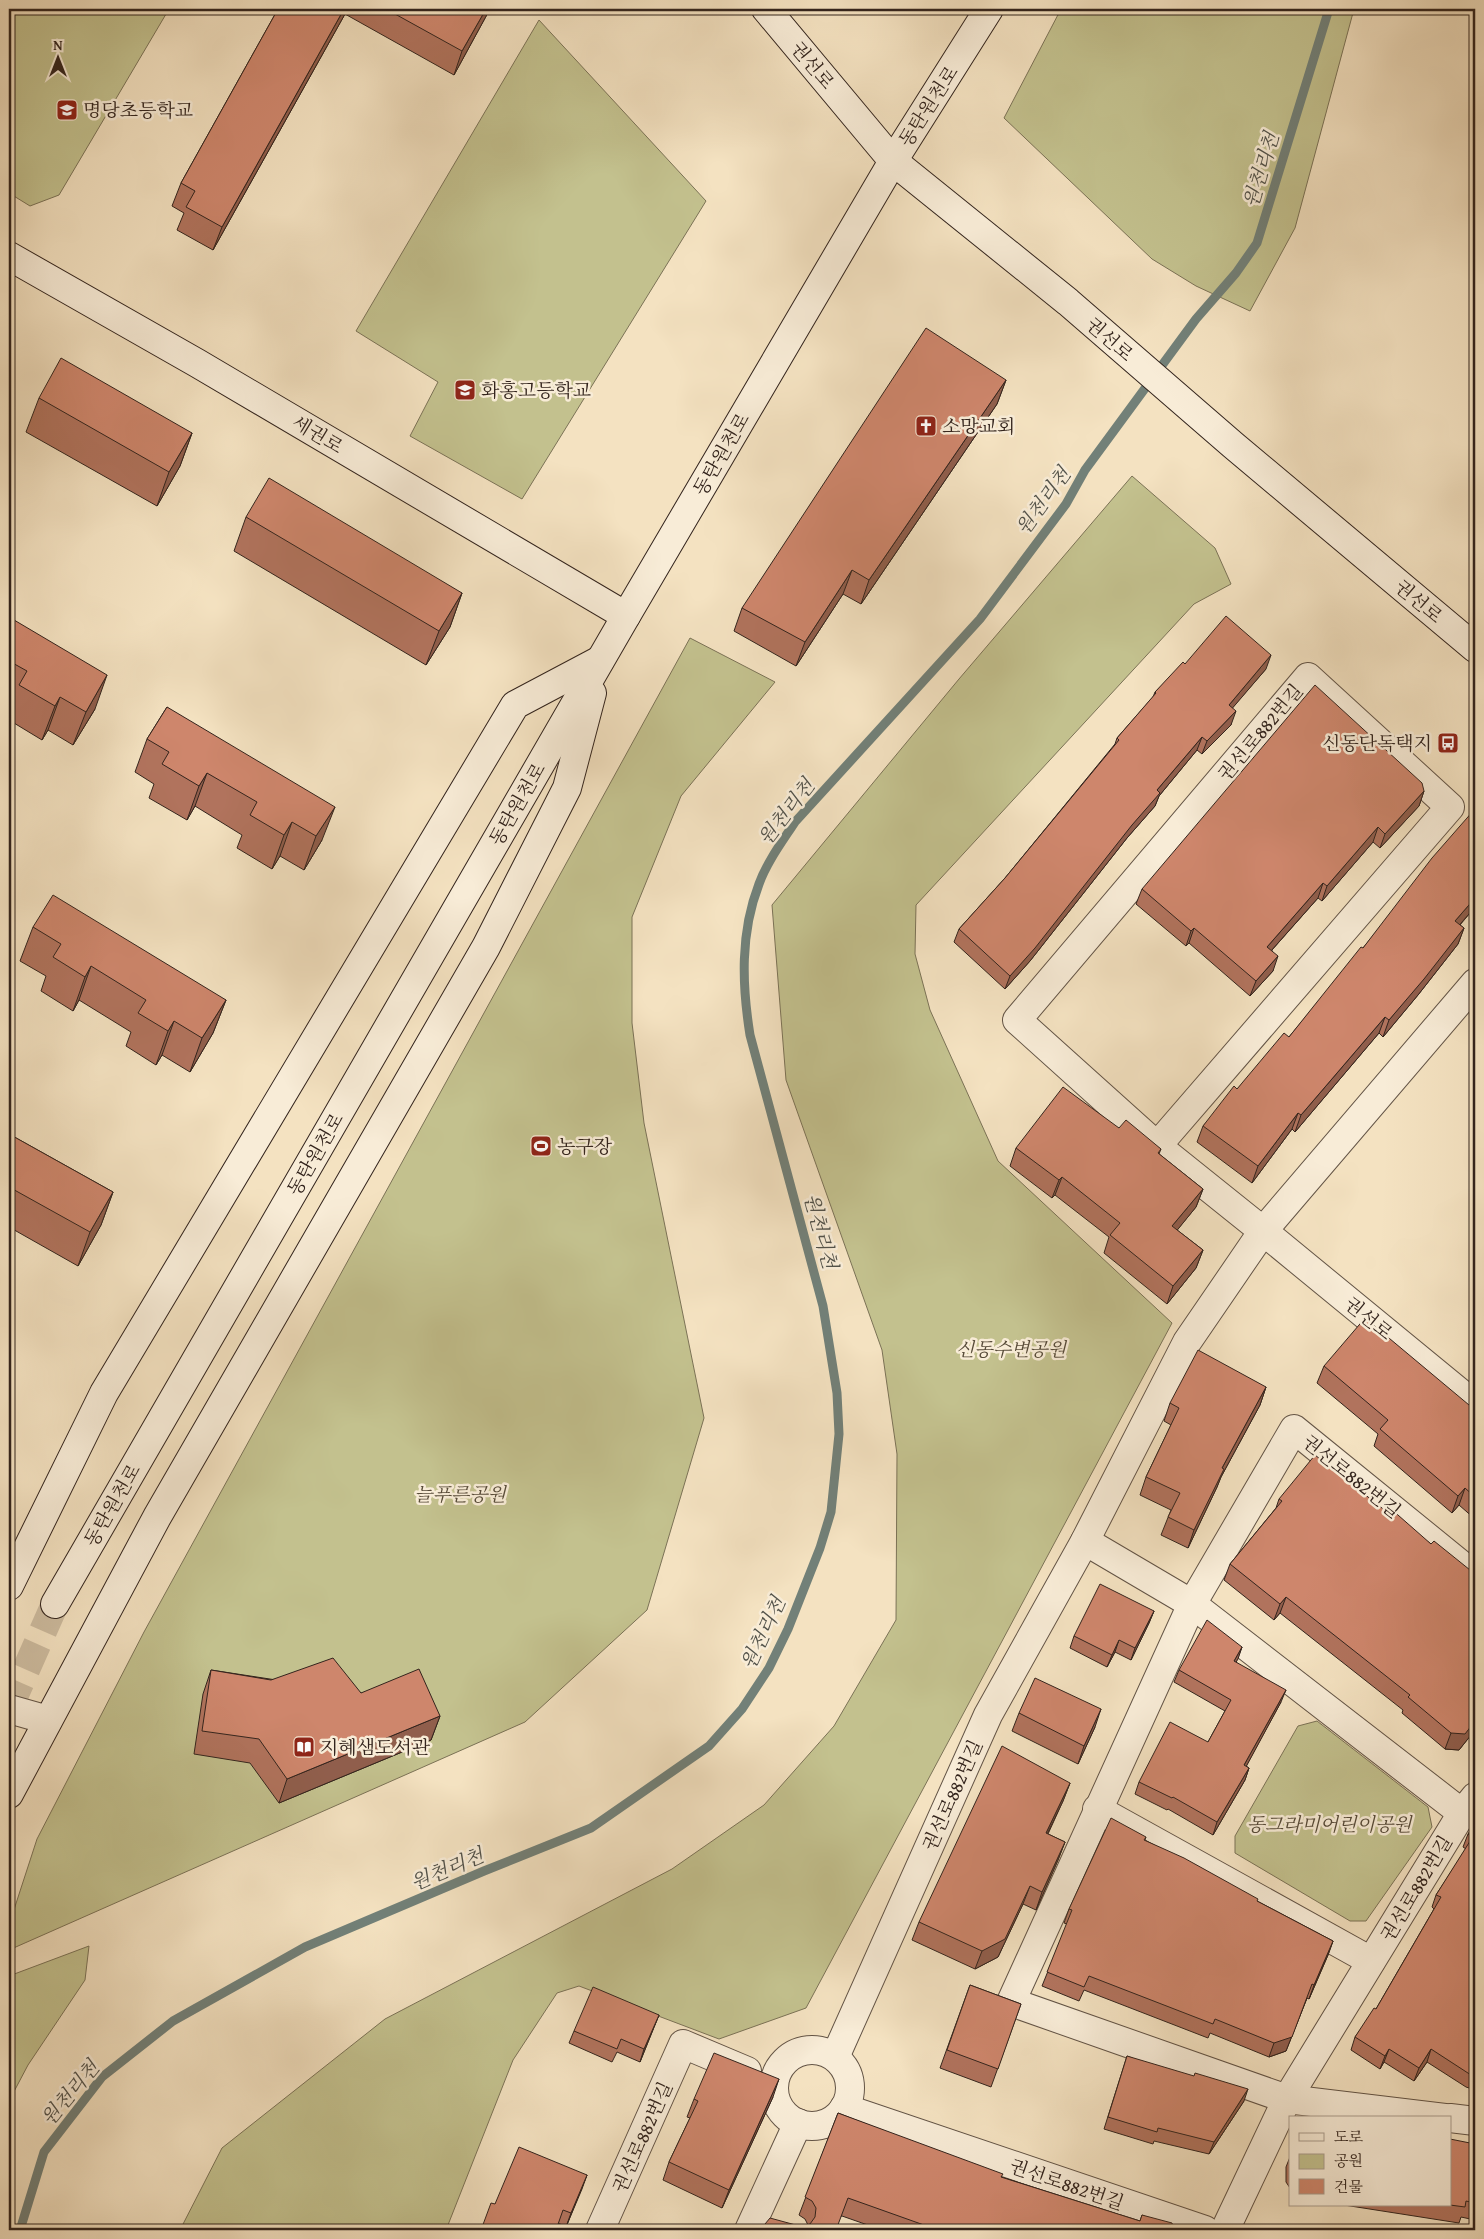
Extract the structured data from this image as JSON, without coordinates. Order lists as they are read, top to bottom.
{
  "streets": {
    "street": [
      "권선로",
      "동탄원천로",
      "세권로",
      "권선로882번길"
    ]
  },
  "crossings": [
    ["권선로", "동탄원천로"],
    ["권선로", "권선로882번길"],
    ["동탄원천로", "세권로"]
  ],
  "water": ["원천리천"],
  "parks": ["신동수변공원", "늘푸른공원", "동그라미어린이공원"],
  "places": {
    "school or university": ["명당초등학교", "화홍고등학교"],
    "church": ["소망교회"],
    "bus stop": ["신동단독택지"],
    "sports": ["농구장"],
    "library": ["지혜샘도서관"]
  },
  "legend": ["도로", "공원", "건물"],
  "north": "top"
}
